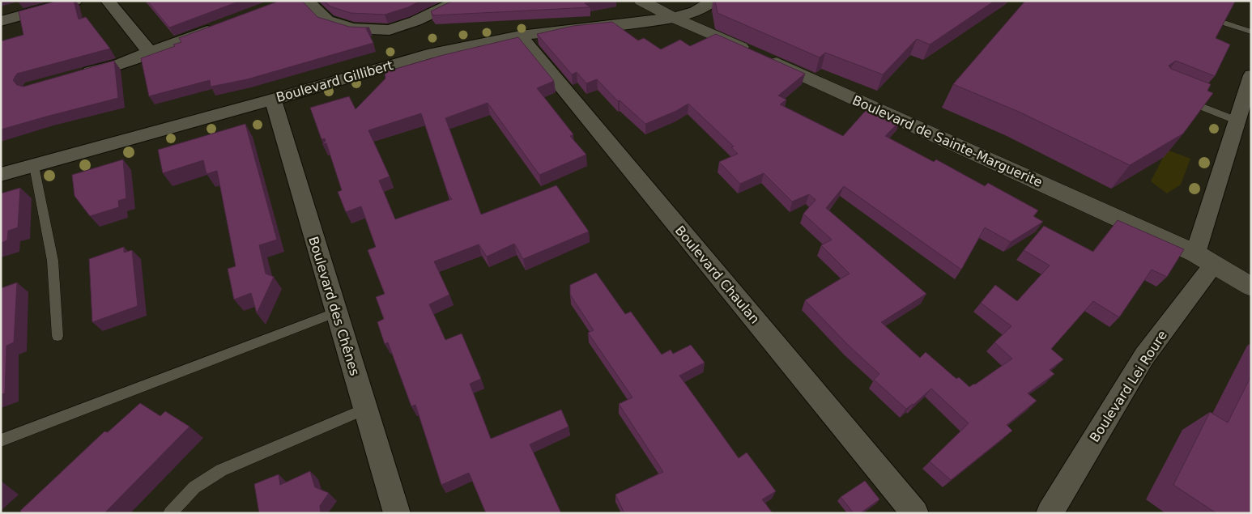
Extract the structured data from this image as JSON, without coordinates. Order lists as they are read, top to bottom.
{
  "streets": {
    "street": [
      "Boulevard Gillibert",
      "Boulevard de Sainte-Marguerite",
      "Boulevard Chaulan",
      "Boulevard des Chênes",
      "Boulevard Lei Roure"
    ]
  },
  "crossings": [
    ["Boulevard Gillibert", "Boulevard de Sainte-Marguerite"],
    ["Boulevard Gillibert", "Boulevard Chaulan"],
    ["Boulevard Gillibert", "Boulevard des Chênes"],
    ["Boulevard de Sainte-Marguerite", "Boulevard Lei Roure"]
  ]
}
